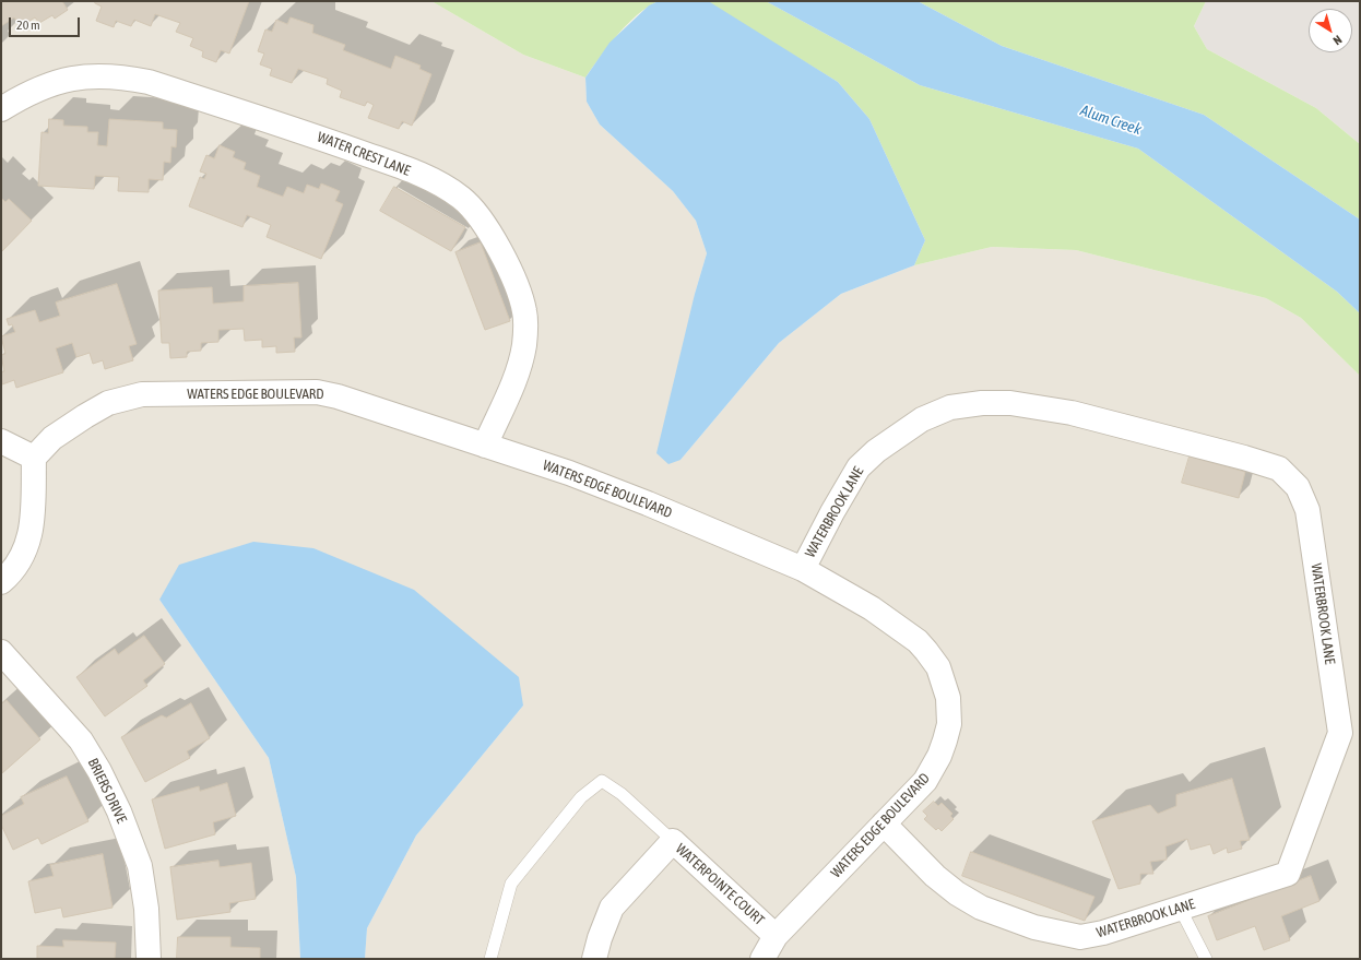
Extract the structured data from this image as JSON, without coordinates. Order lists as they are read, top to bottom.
{
  "streets": {
    "street": [
      "WATER CREST LANE",
      "WATERS EDGE BOULEVARD",
      "WATERBROOK LANE",
      "BRIERS DRIVE",
      "WATERPOINTE COURT"
    ]
  },
  "crossings": [
    ["WATER CREST LANE", "WATERS EDGE BOULEVARD"],
    ["WATERS EDGE BOULEVARD", "WATERBROOK LANE"],
    ["WATERS EDGE BOULEVARD", "WATERPOINTE COURT"]
  ],
  "water": ["Alum Creek"],
  "scale_bar": "20 m",
  "north": "bottom right"
}
